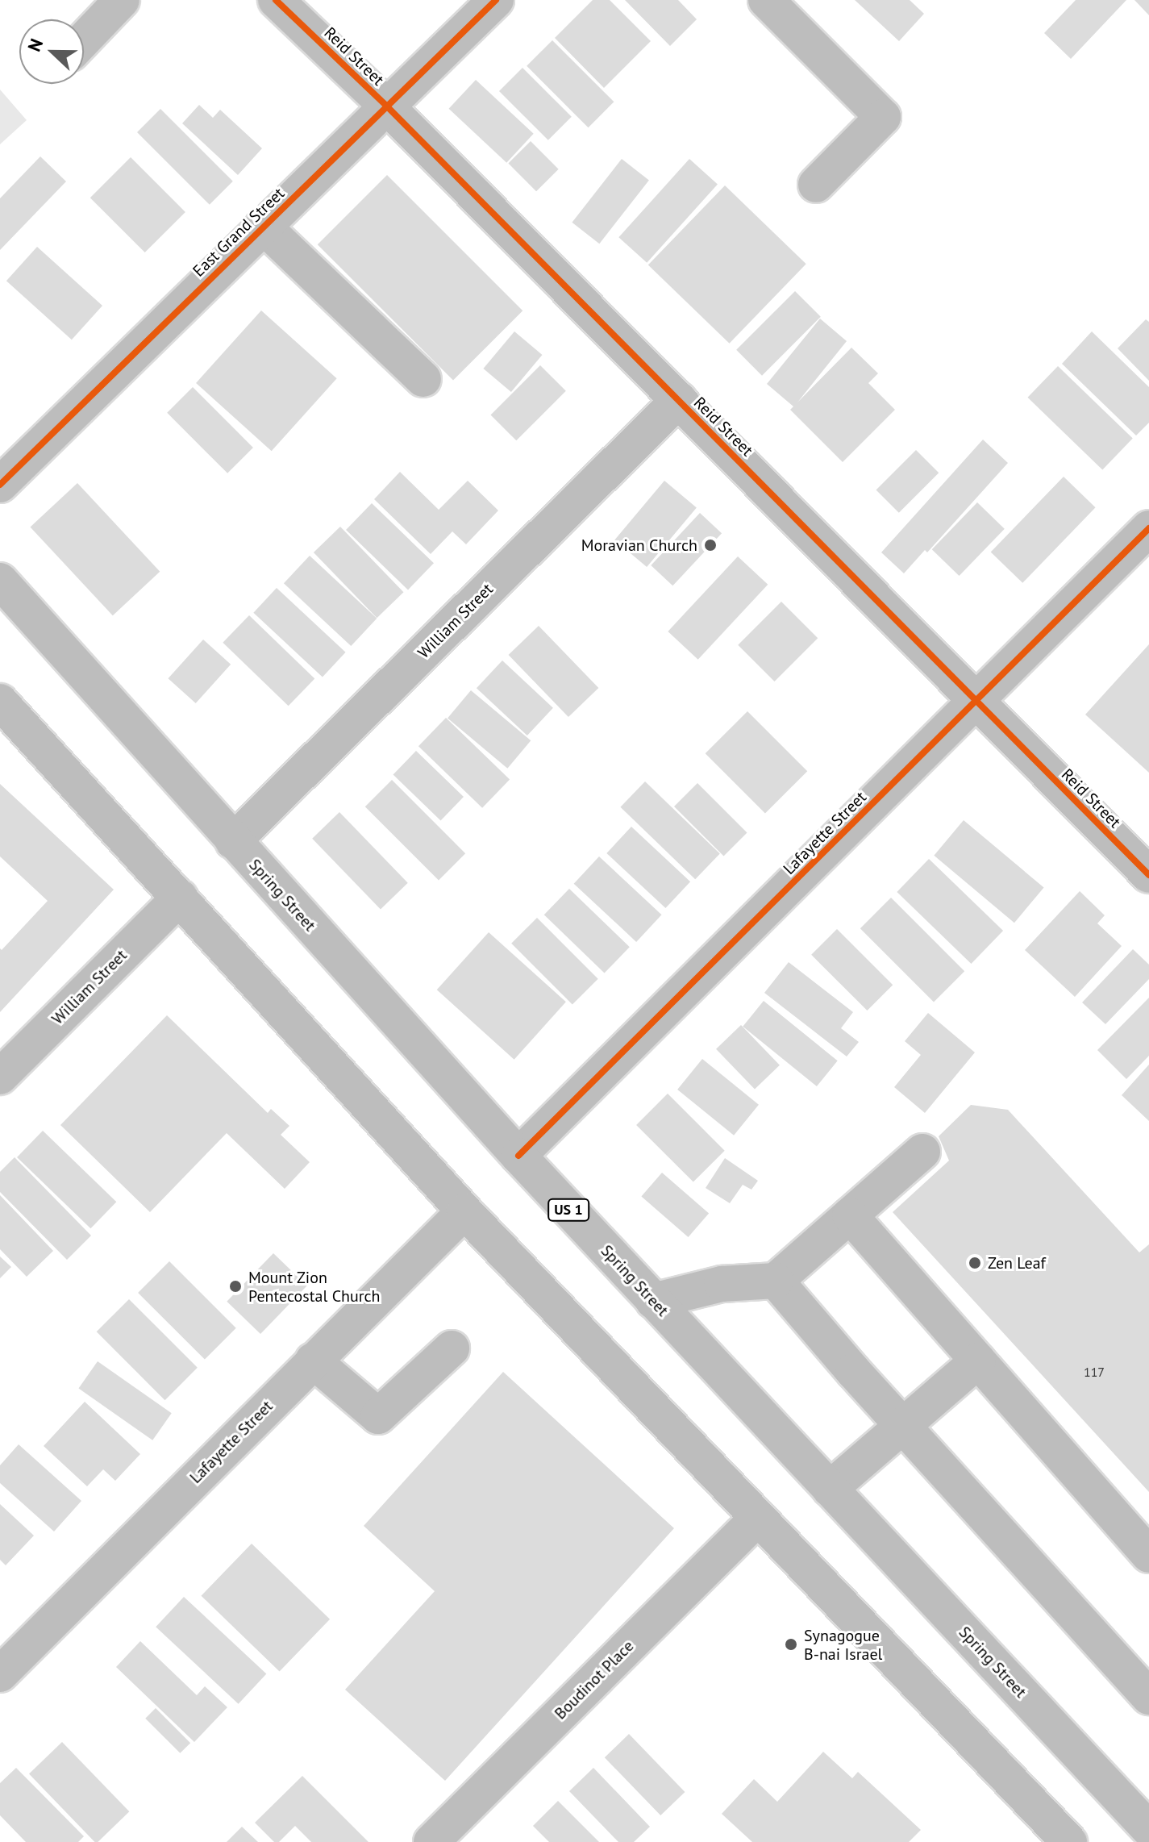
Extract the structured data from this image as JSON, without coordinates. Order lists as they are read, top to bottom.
{
  "streets": {
    "main road": [
      "Reid Street",
      "East Grand Street",
      "William Street",
      "Lafayette Street",
      "Spring Street",
      "US 1",
      "Boudinot Place"
    ]
  },
  "crossings": [
    ["Reid Street", "East Grand Street"],
    ["Reid Street", "William Street"],
    ["Reid Street", "Lafayette Street"],
    ["William Street", "Spring Street"],
    ["Lafayette Street", "Spring Street"]
  ],
  "places": [
    "Moravian Church",
    "Zen Leaf",
    "Mount Zion Pentecostal Church",
    "Synagogue B-nai Israel"
  ],
  "house_numbers": ["117"],
  "north": "left"
}
